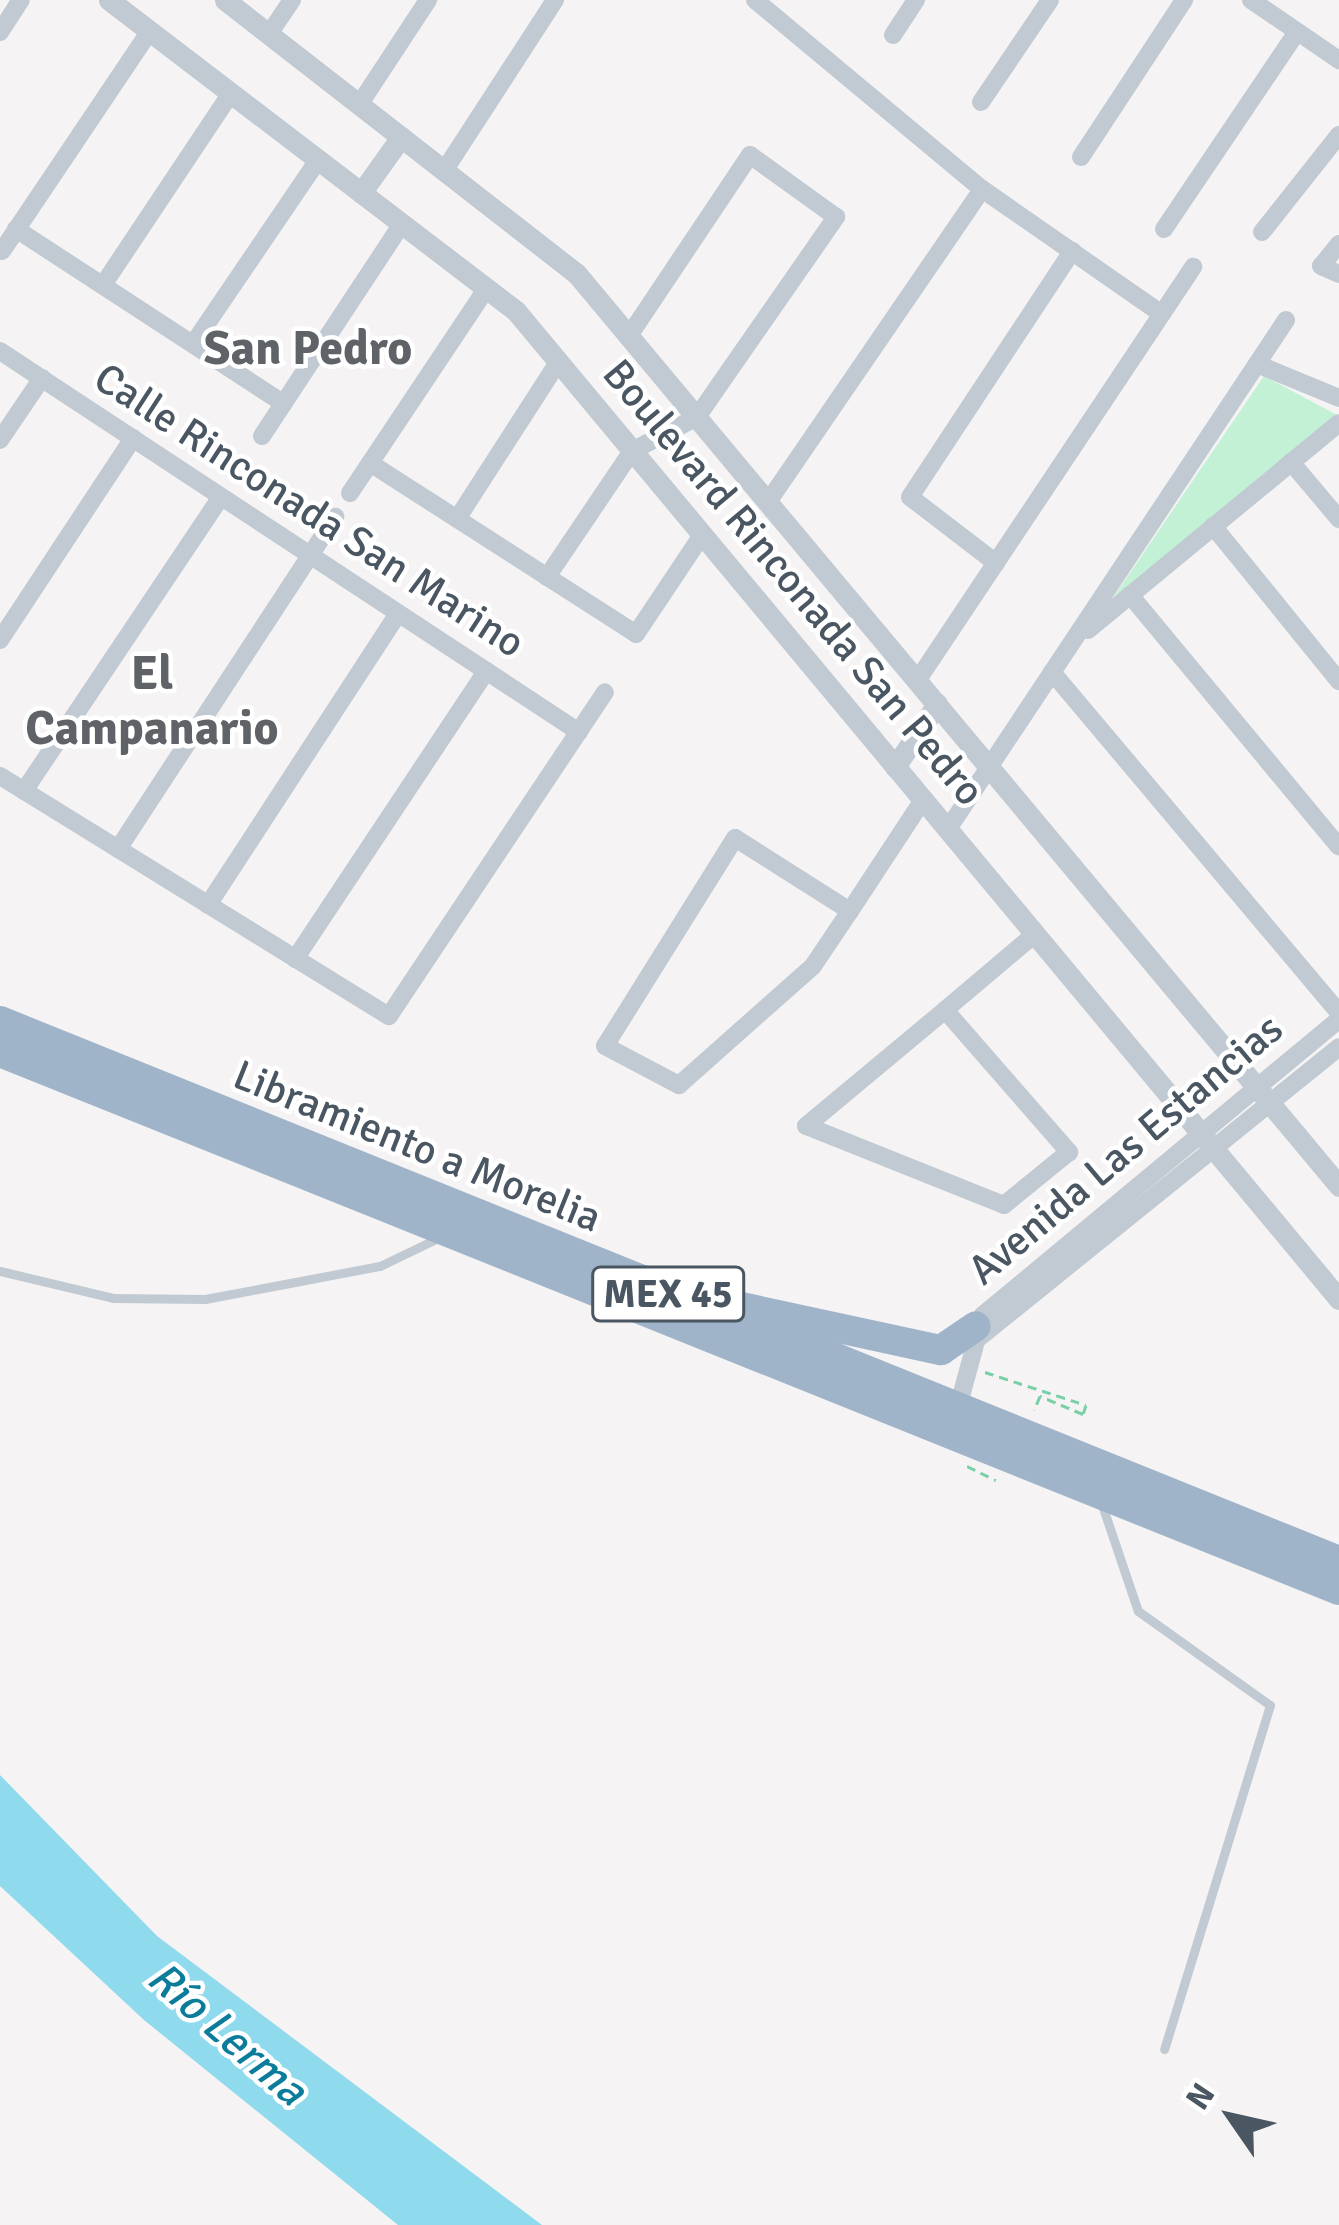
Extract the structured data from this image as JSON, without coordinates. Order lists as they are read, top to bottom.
{
  "streets": {
    "highway": ["Libramiento a Morelia", "MEX 45"],
    "street": ["Calle Rinconada San Marino", "Boulevard Rinconada San Pedro", "Avenida Las Estancias"]
  },
  "crossings": [
    ["Boulevard Rinconada San Pedro", "Avenida Las Estancias"],
    ["Libramiento a Morelia", "Avenida Las Estancias"]
  ],
  "districts": ["San Pedro", "El Campanario"],
  "water": ["Río Lerma"],
  "north": "top left"
}
